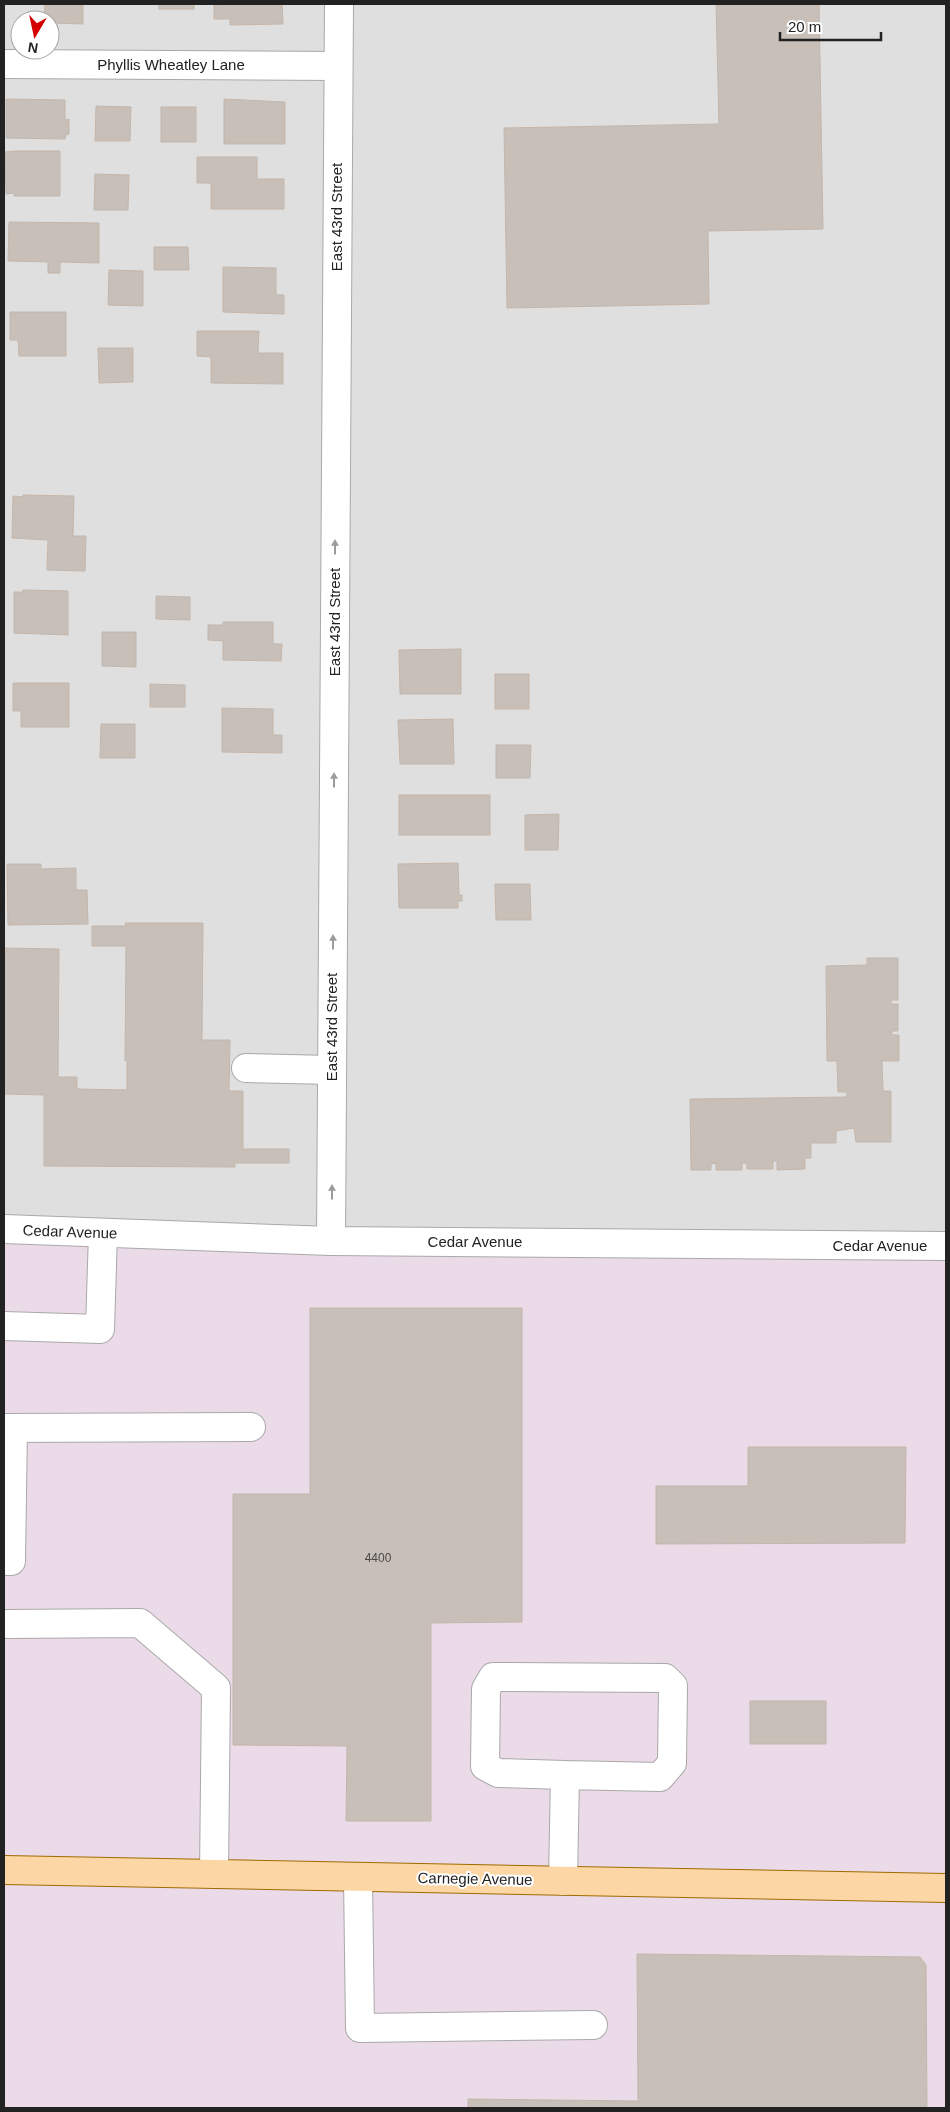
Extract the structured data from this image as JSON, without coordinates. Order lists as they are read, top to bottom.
{
  "streets": {
    "main road": ["Carnegie Avenue"],
    "street": ["Phyllis Wheatley Lane", "East 43rd Street", "Cedar Avenue"]
  },
  "crossings": [
    ["Phyllis Wheatley Lane", "East 43rd Street"],
    ["East 43rd Street", "Cedar Avenue"]
  ],
  "one_way": ["East 43rd Street"],
  "house_numbers": ["4400"],
  "scale_bar": "20 m",
  "north": "bottom"
}
